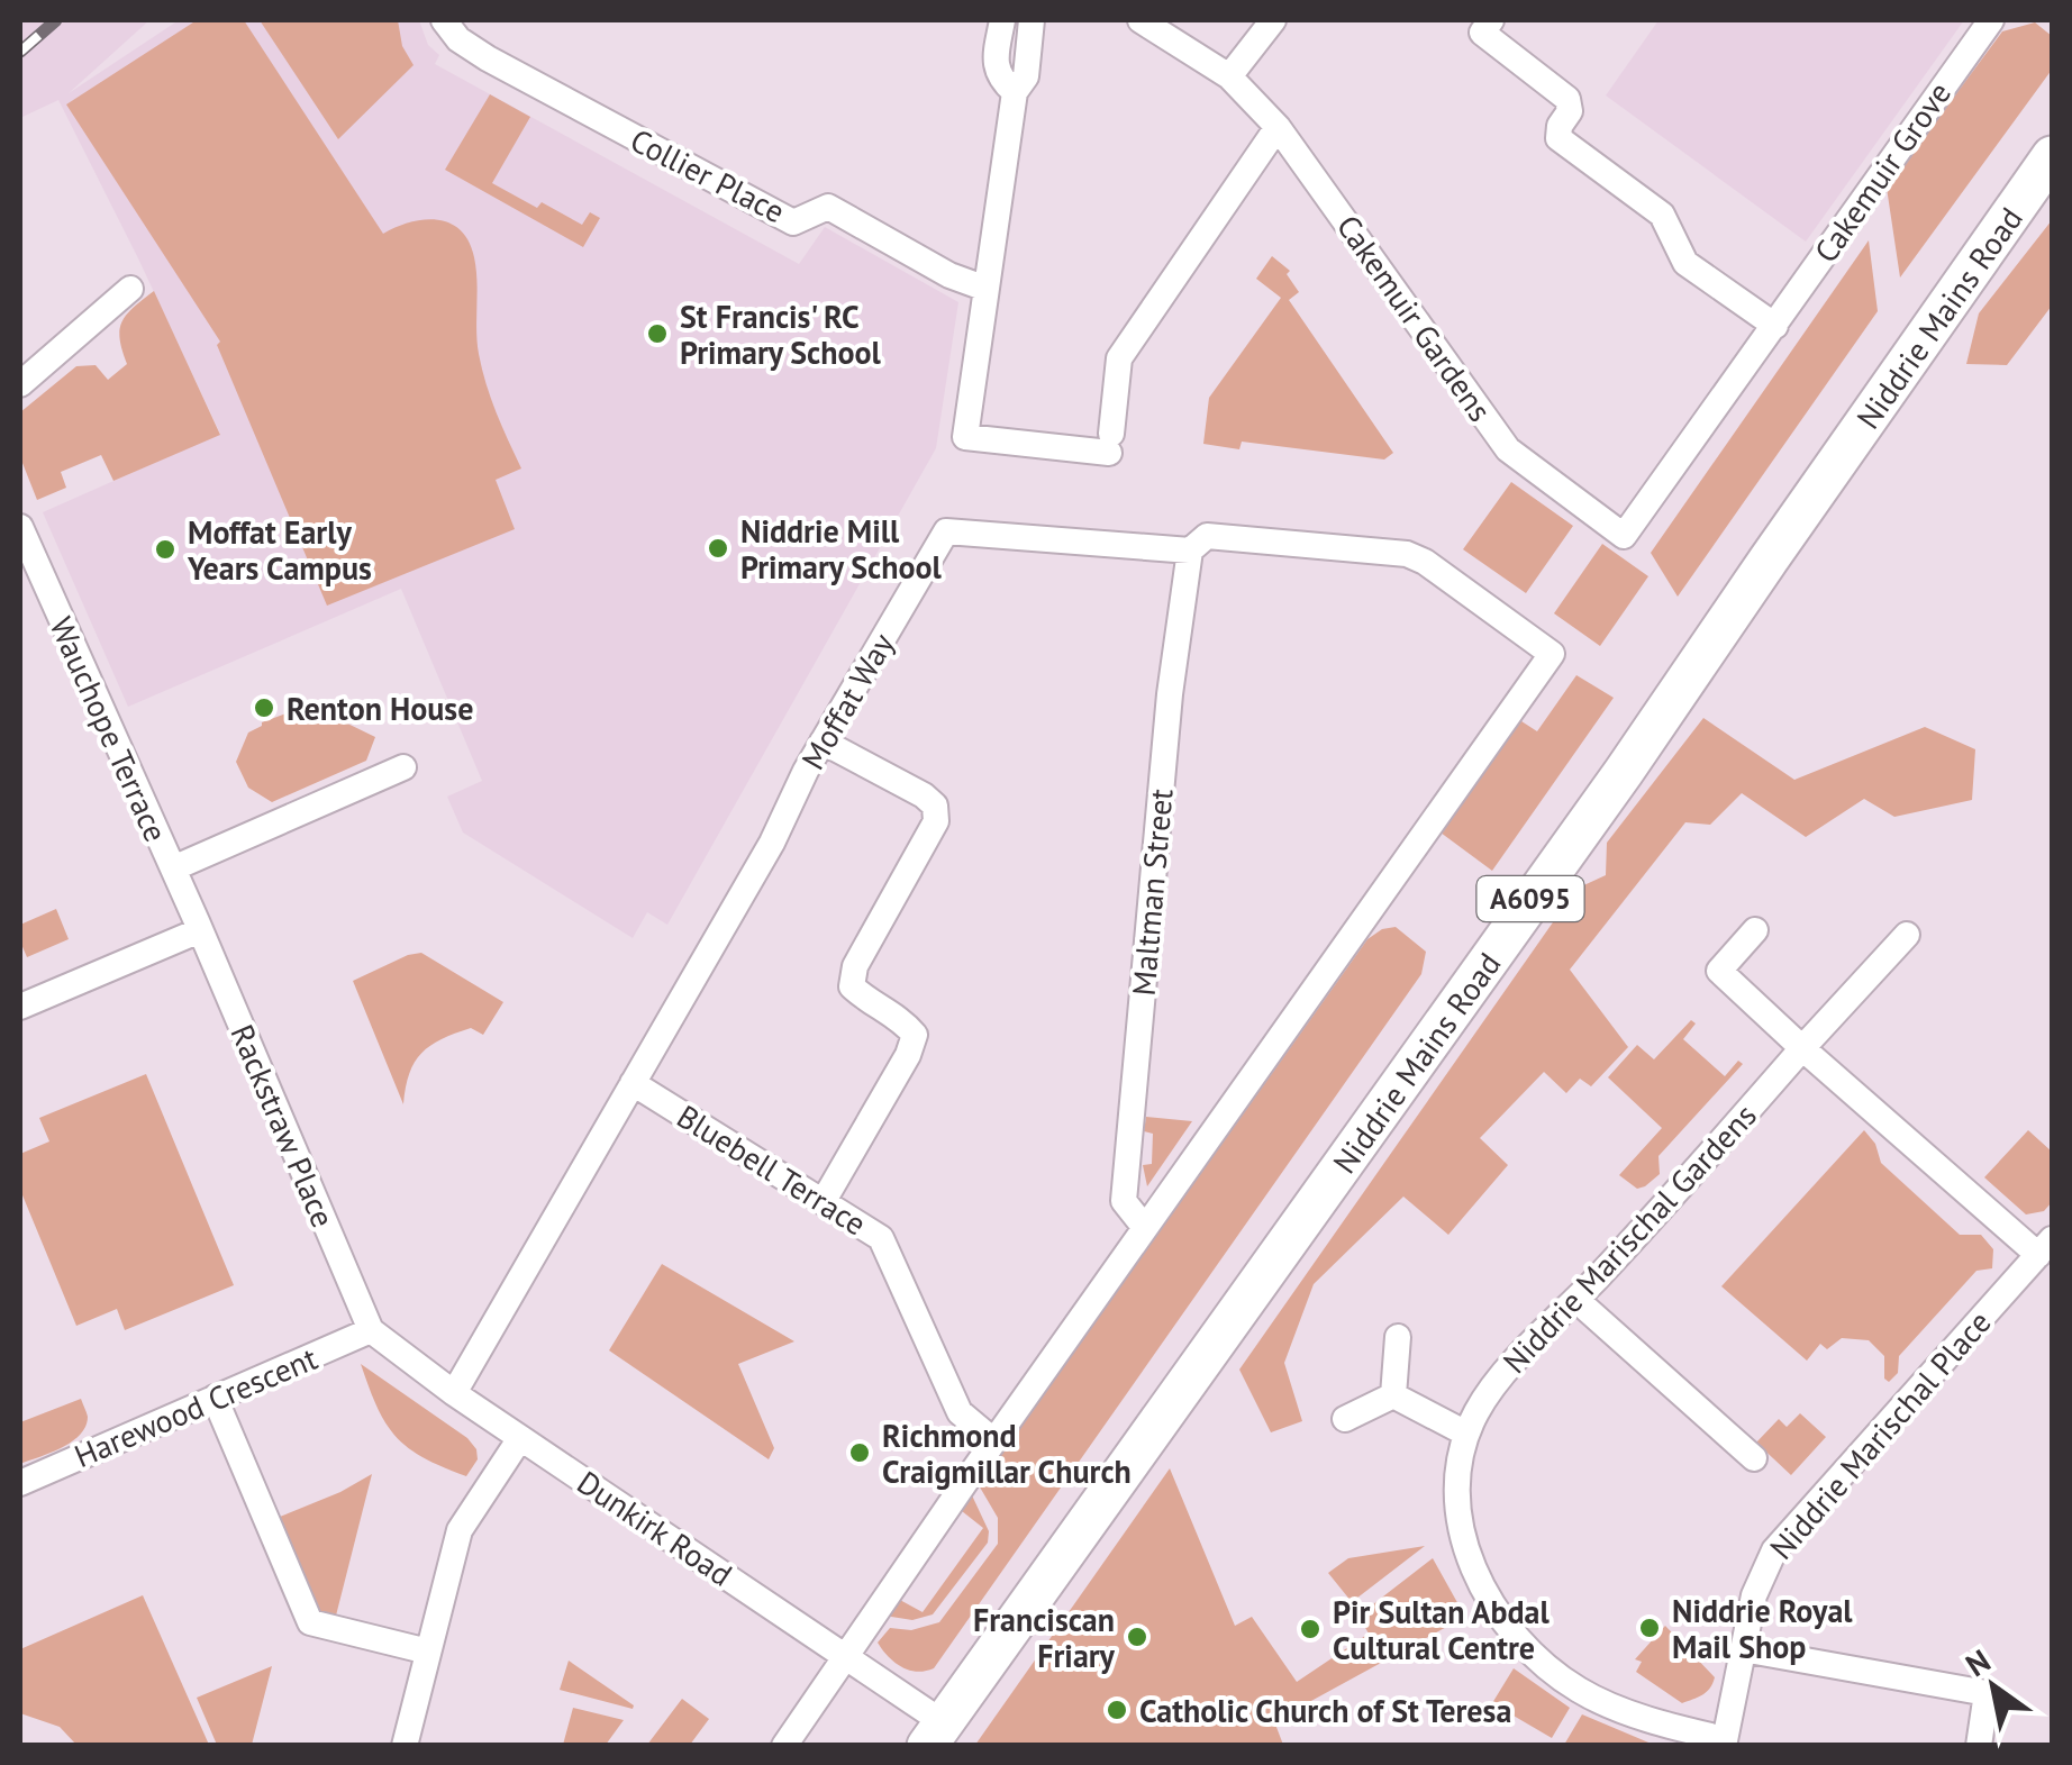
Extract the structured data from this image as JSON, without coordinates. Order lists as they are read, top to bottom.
{
  "streets": {
    "main road": ["Niddrie Mains Road", "A6095"],
    "street": [
      "Cakemuir Grove",
      "Collier Place",
      "Cakemuir Gardens",
      "Moffat Way",
      "Wauchope Terrace",
      "Maltman Street",
      "Rackstraw Place",
      "Bluebell Terrace",
      "Niddrie Marischal Gardens",
      "Harewood Crescent",
      "Niddrie Marischal Place",
      "Dunkirk Road"
    ]
  },
  "crossings": [
    ["Cakemuir Grove", "Cakemuir Gardens"],
    ["Niddrie Mains Road", "Dunkirk Road"],
    ["Moffat Way", "Maltman Street"],
    ["Moffat Way", "Bluebell Terrace"],
    ["Moffat Way", "Dunkirk Road"],
    ["Wauchope Terrace", "Rackstraw Place"],
    ["Rackstraw Place", "Harewood Crescent"],
    ["Rackstraw Place", "Dunkirk Road"],
    ["Niddrie Marischal Gardens", "Niddrie Marischal Place"],
    ["Harewood Crescent", "Dunkirk Road"]
  ],
  "places": [
    "St Francis' RC Primary School",
    "Niddrie Mill Primary School",
    "Moffat Early Years Campus",
    "Renton House",
    "Richmond Craigmillar Church",
    "Niddrie Royal Mail Shop",
    "Pir Sultan Abdal Cultural Centre",
    "Franciscan Friary",
    "Catholic Church of St Teresa"
  ],
  "north": "top left"
}
